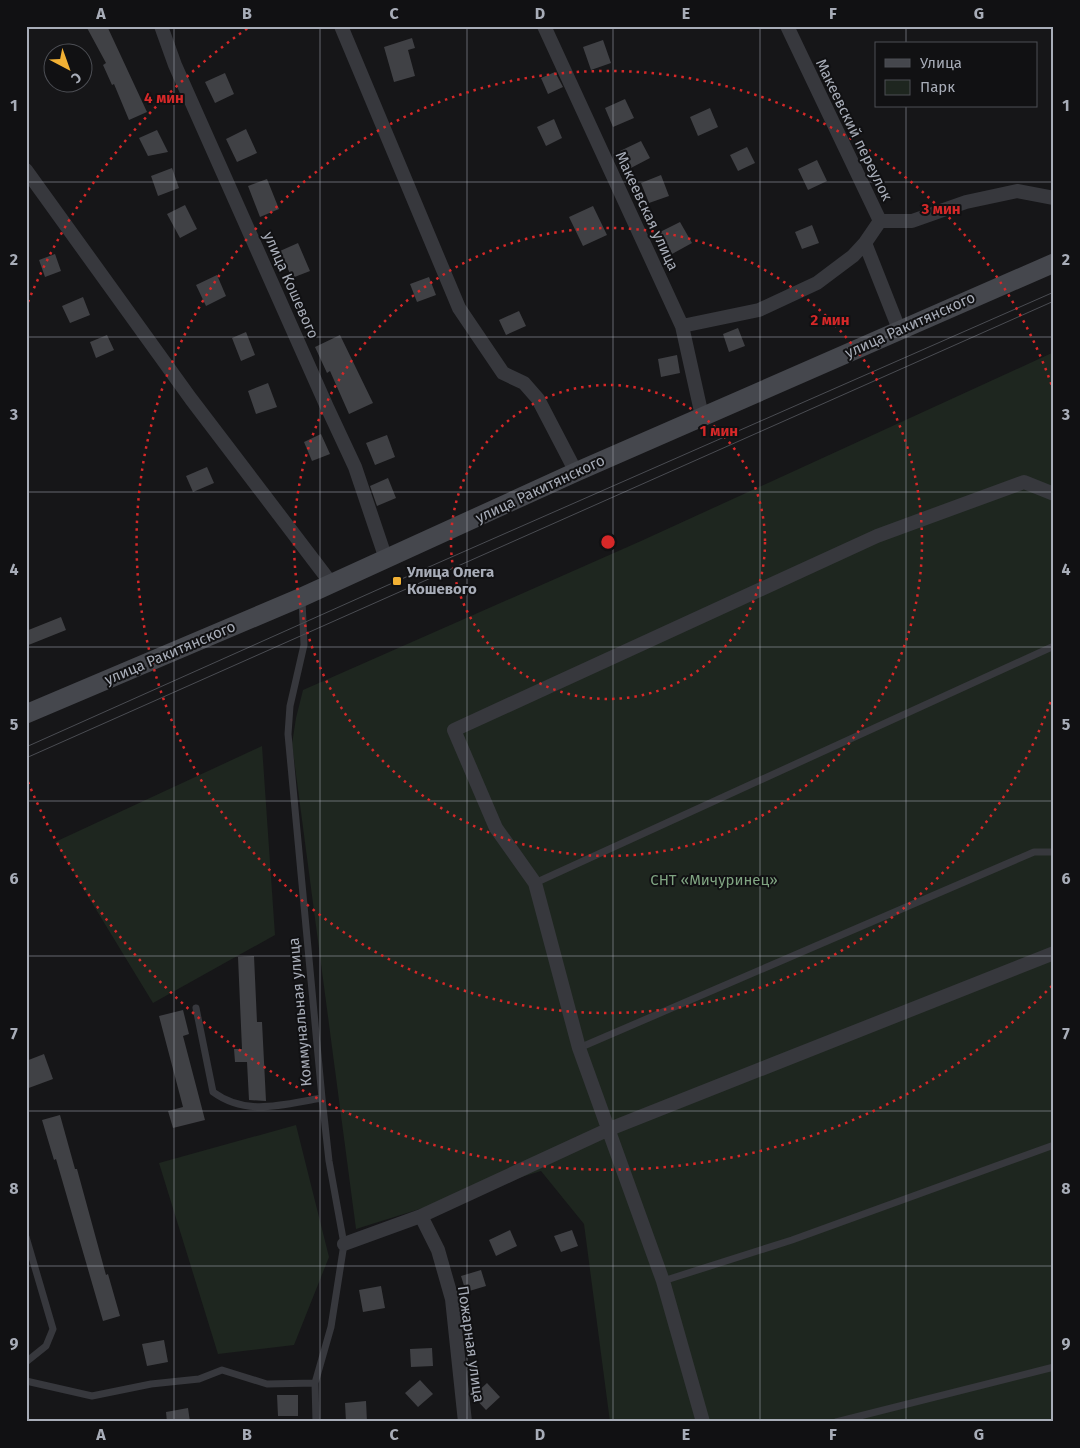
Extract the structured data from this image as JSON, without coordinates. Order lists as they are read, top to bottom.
{
  "streets": {
    "main road": ["улица Ракитянского"],
    "street": [
      "Макеевский переулок",
      "Макеевская улица",
      "улица Кошевого",
      "Пожарная улица"
    ],
    "lane": ["Коммунальная улица"]
  },
  "crossings": [
    ["Макеевская улица", "улица Ракитянского"],
    ["улица Кошевого", "улица Ракитянского"],
    ["улица Ракитянского", "Коммунальная улица"]
  ],
  "parks": ["СНТ «Мичуринец»"],
  "places": {
    "transit": ["Улица Олега Кошевого"]
  },
  "legend": ["Улица", "Парк"],
  "north": "bottom right",
  "grid": {
    "columns": [
      "A",
      "B",
      "C",
      "D",
      "E",
      "F",
      "G"
    ],
    "rows": [
      "1",
      "2",
      "3",
      "4",
      "5",
      "6",
      "7",
      "8",
      "9"
    ]
  },
  "rings": [
    "4 мин",
    "3 мин",
    "2 мин",
    "1 мин"
  ]
}
